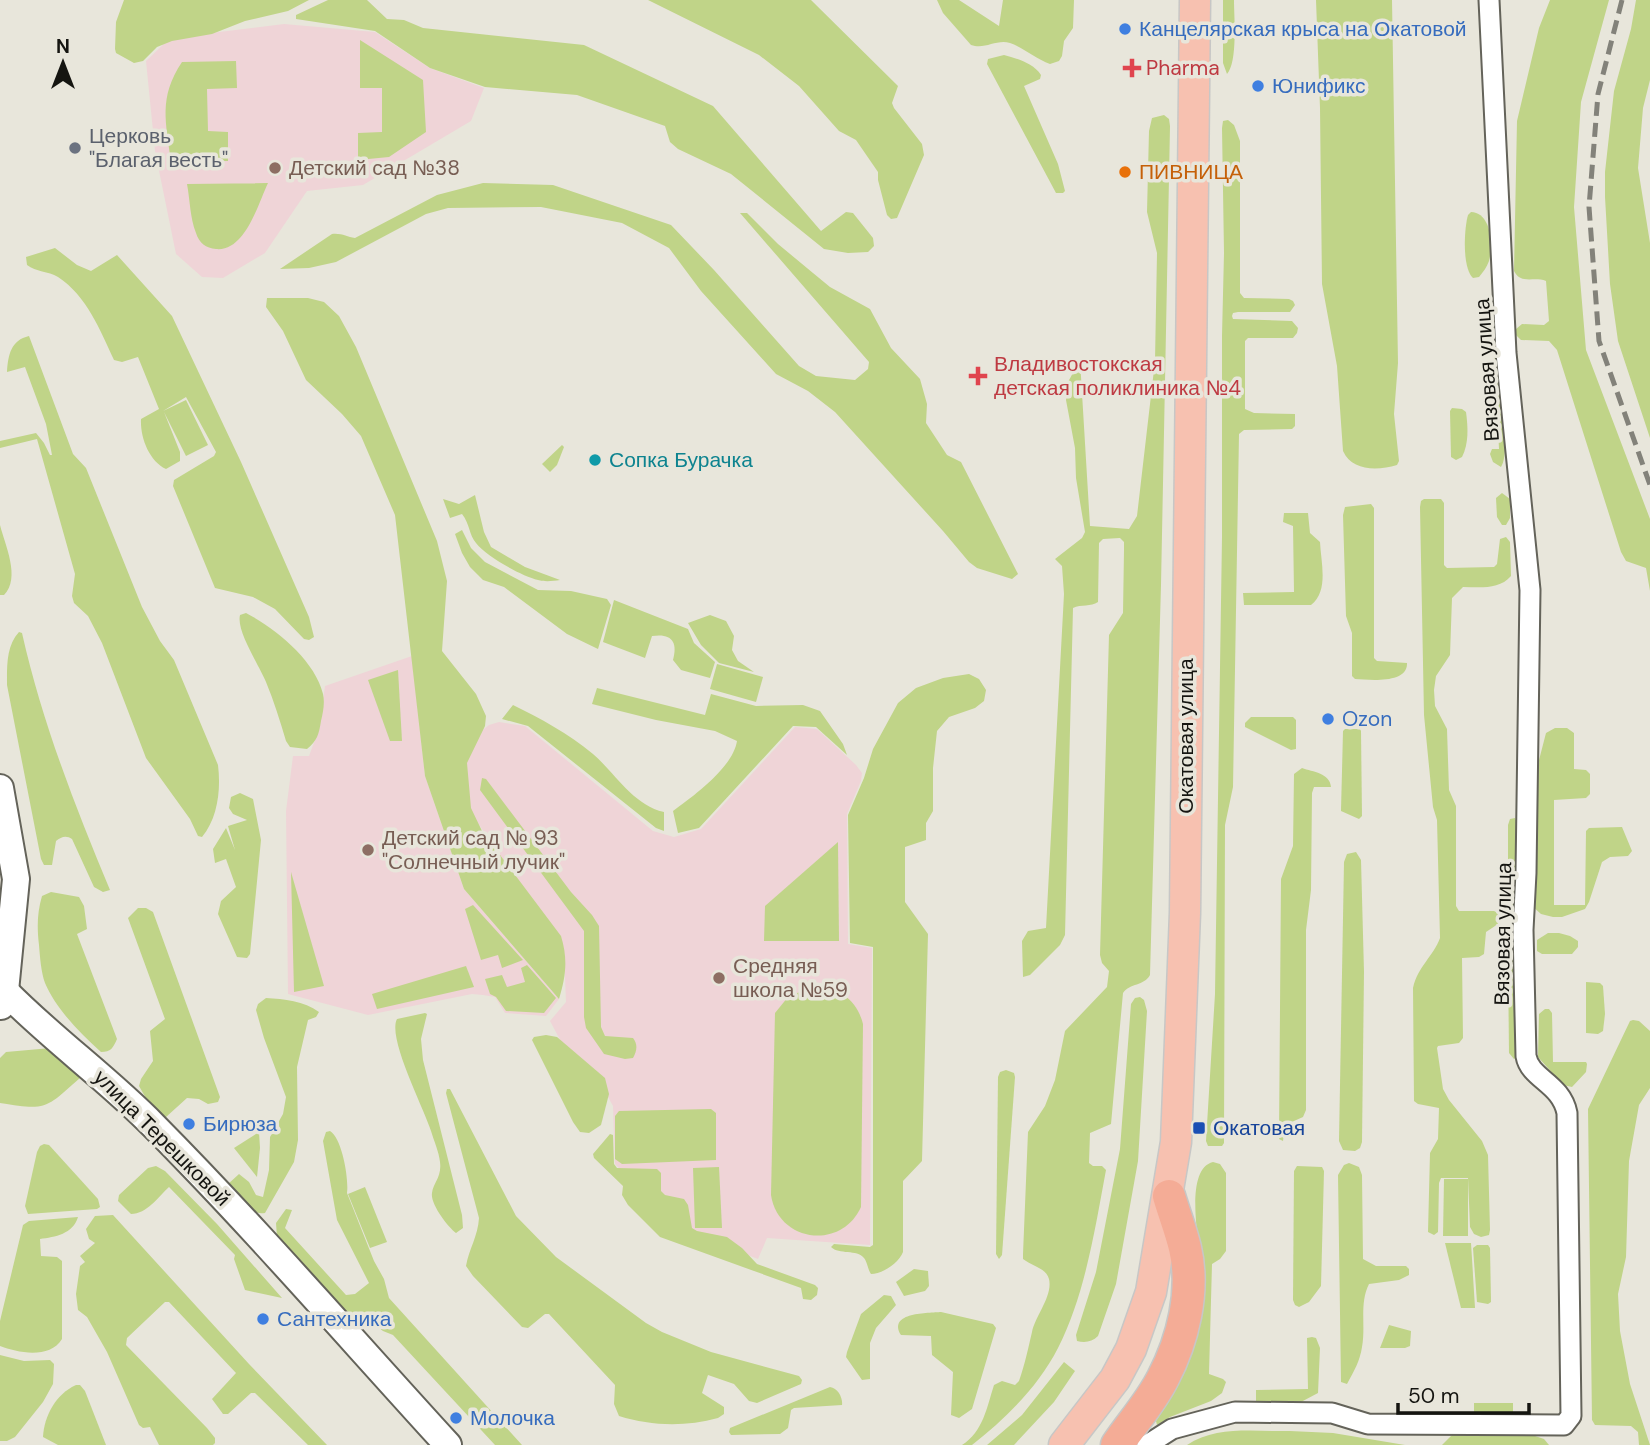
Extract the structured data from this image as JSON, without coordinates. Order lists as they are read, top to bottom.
{
  "streets": {
    "main road": ["Окатовая улица", "улица Терешковой"],
    "street": ["Вязовая улица"]
  },
  "places": {
    "other": [
      "Канцелярская крыса на Окатовой",
      "Юнификс",
      "Церковь \"Благая весть\"",
      "Детский сад №38",
      "ПИВНИЦА",
      "Сопка Бурачка",
      "Ozon",
      "Детский сад № 93 \"Солнечный лучик\"",
      "Средняя школа №59",
      "Бирюза",
      "Сантехника",
      "Молочка"
    ],
    "health": ["Pharma", "Владивостокская детская поликлиника №4"],
    "transit": ["Окатовая"]
  },
  "scale_bar": "50 m",
  "north": "top"
}
